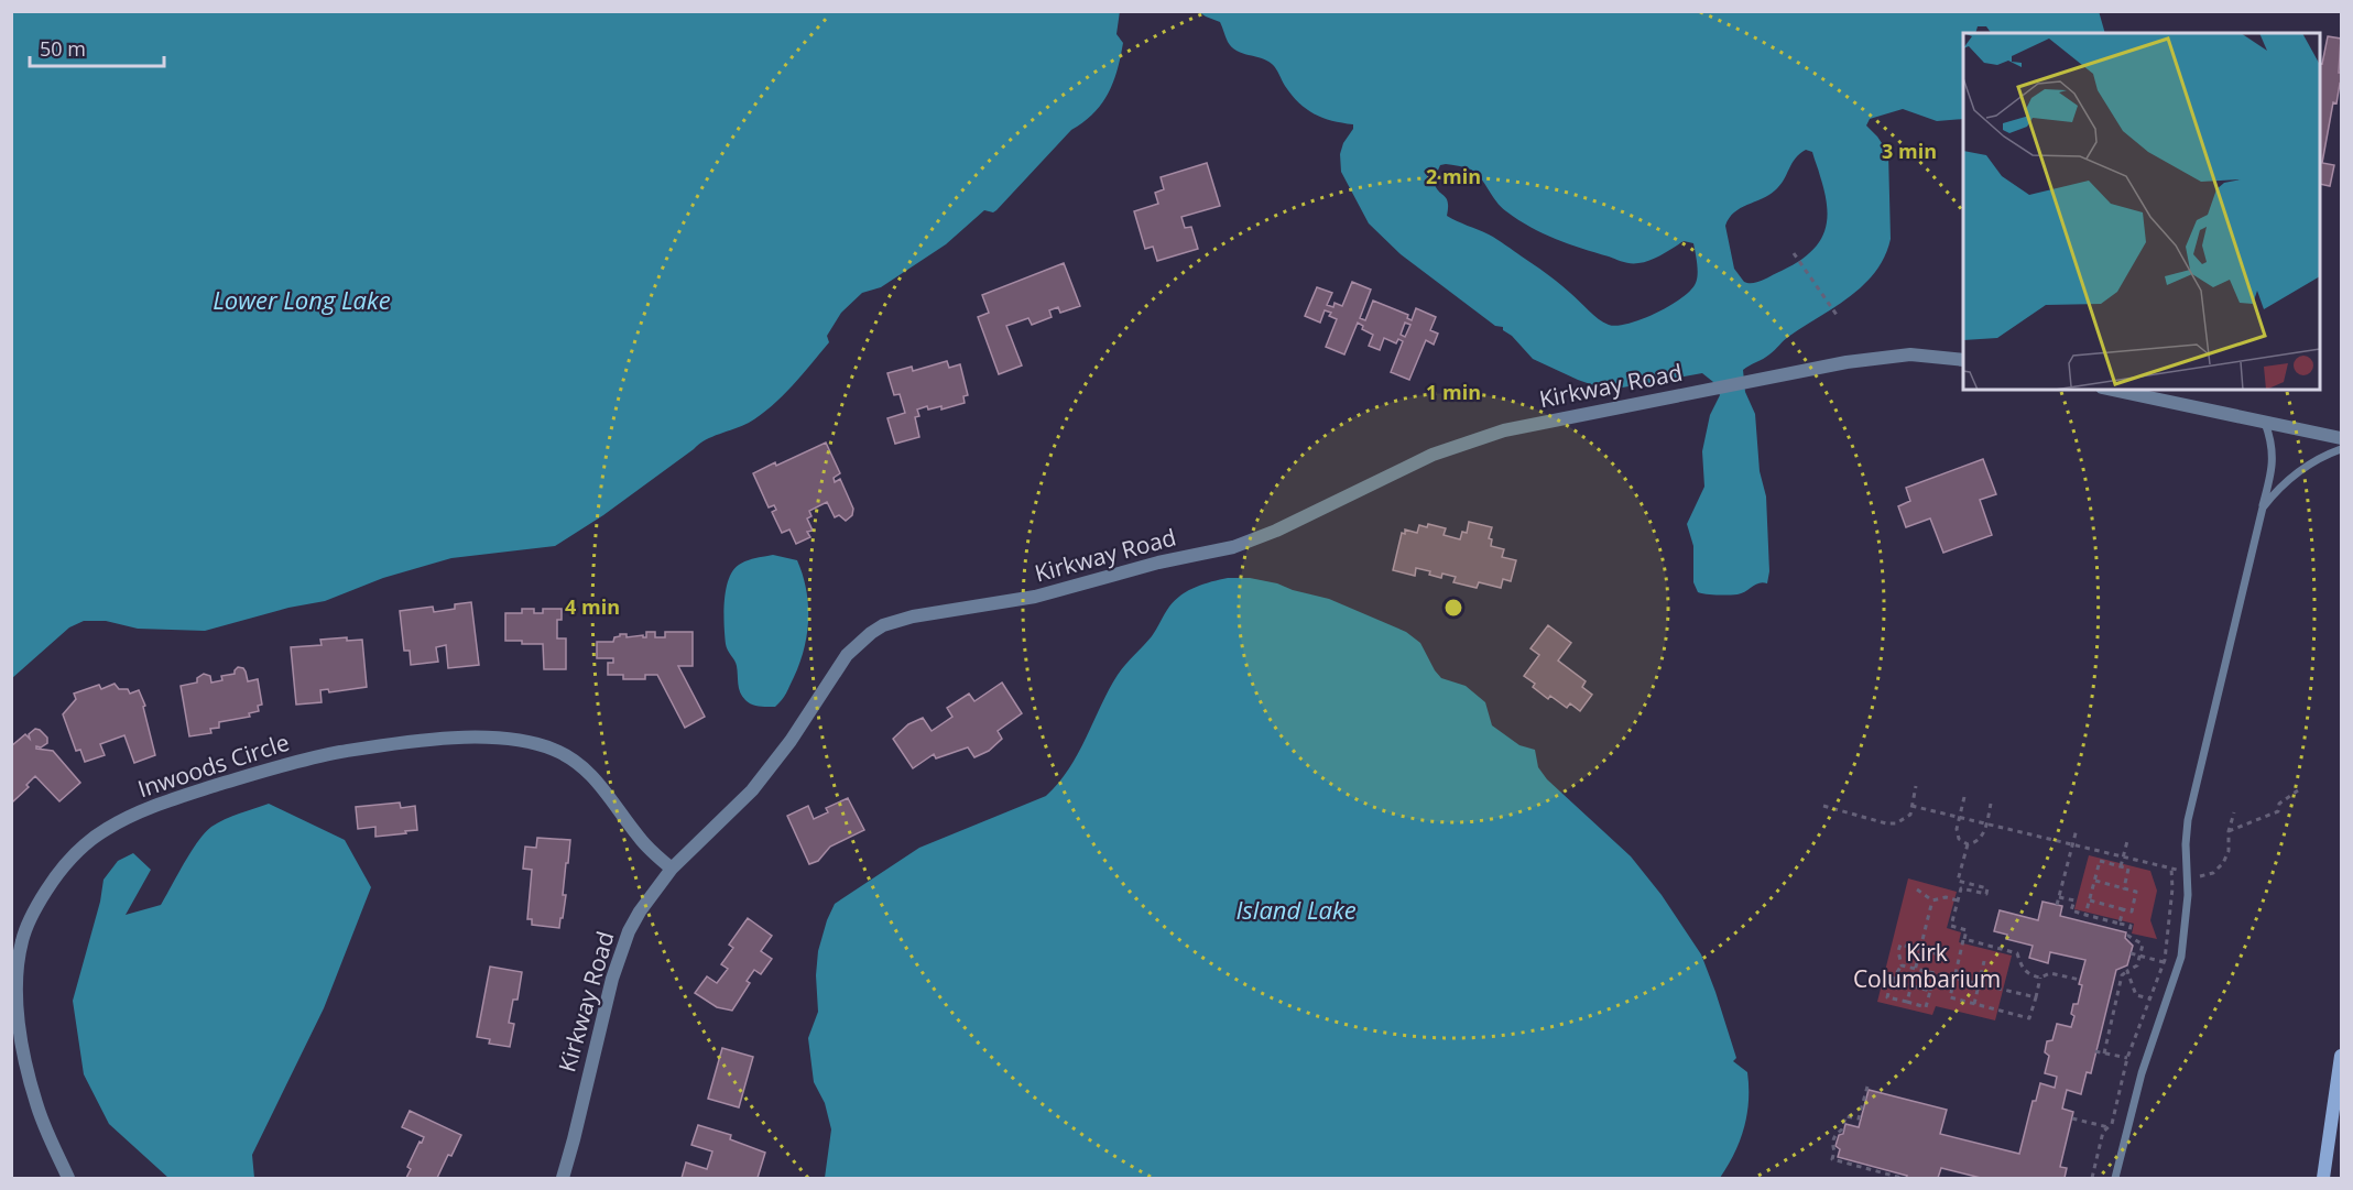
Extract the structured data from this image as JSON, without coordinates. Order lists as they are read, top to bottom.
{
  "streets": {
    "street": ["Kirkway Road", "Inwoods Circle"]
  },
  "crossings": [
    ["Kirkway Road", "Inwoods Circle"]
  ],
  "water": ["Lower Long Lake", "Island Lake"],
  "parks": ["Kirk Columbarium"],
  "scale_bar": "50 m",
  "rings": [
    "3 min",
    "2 min",
    "1 min",
    "4 min"
  ]
}
